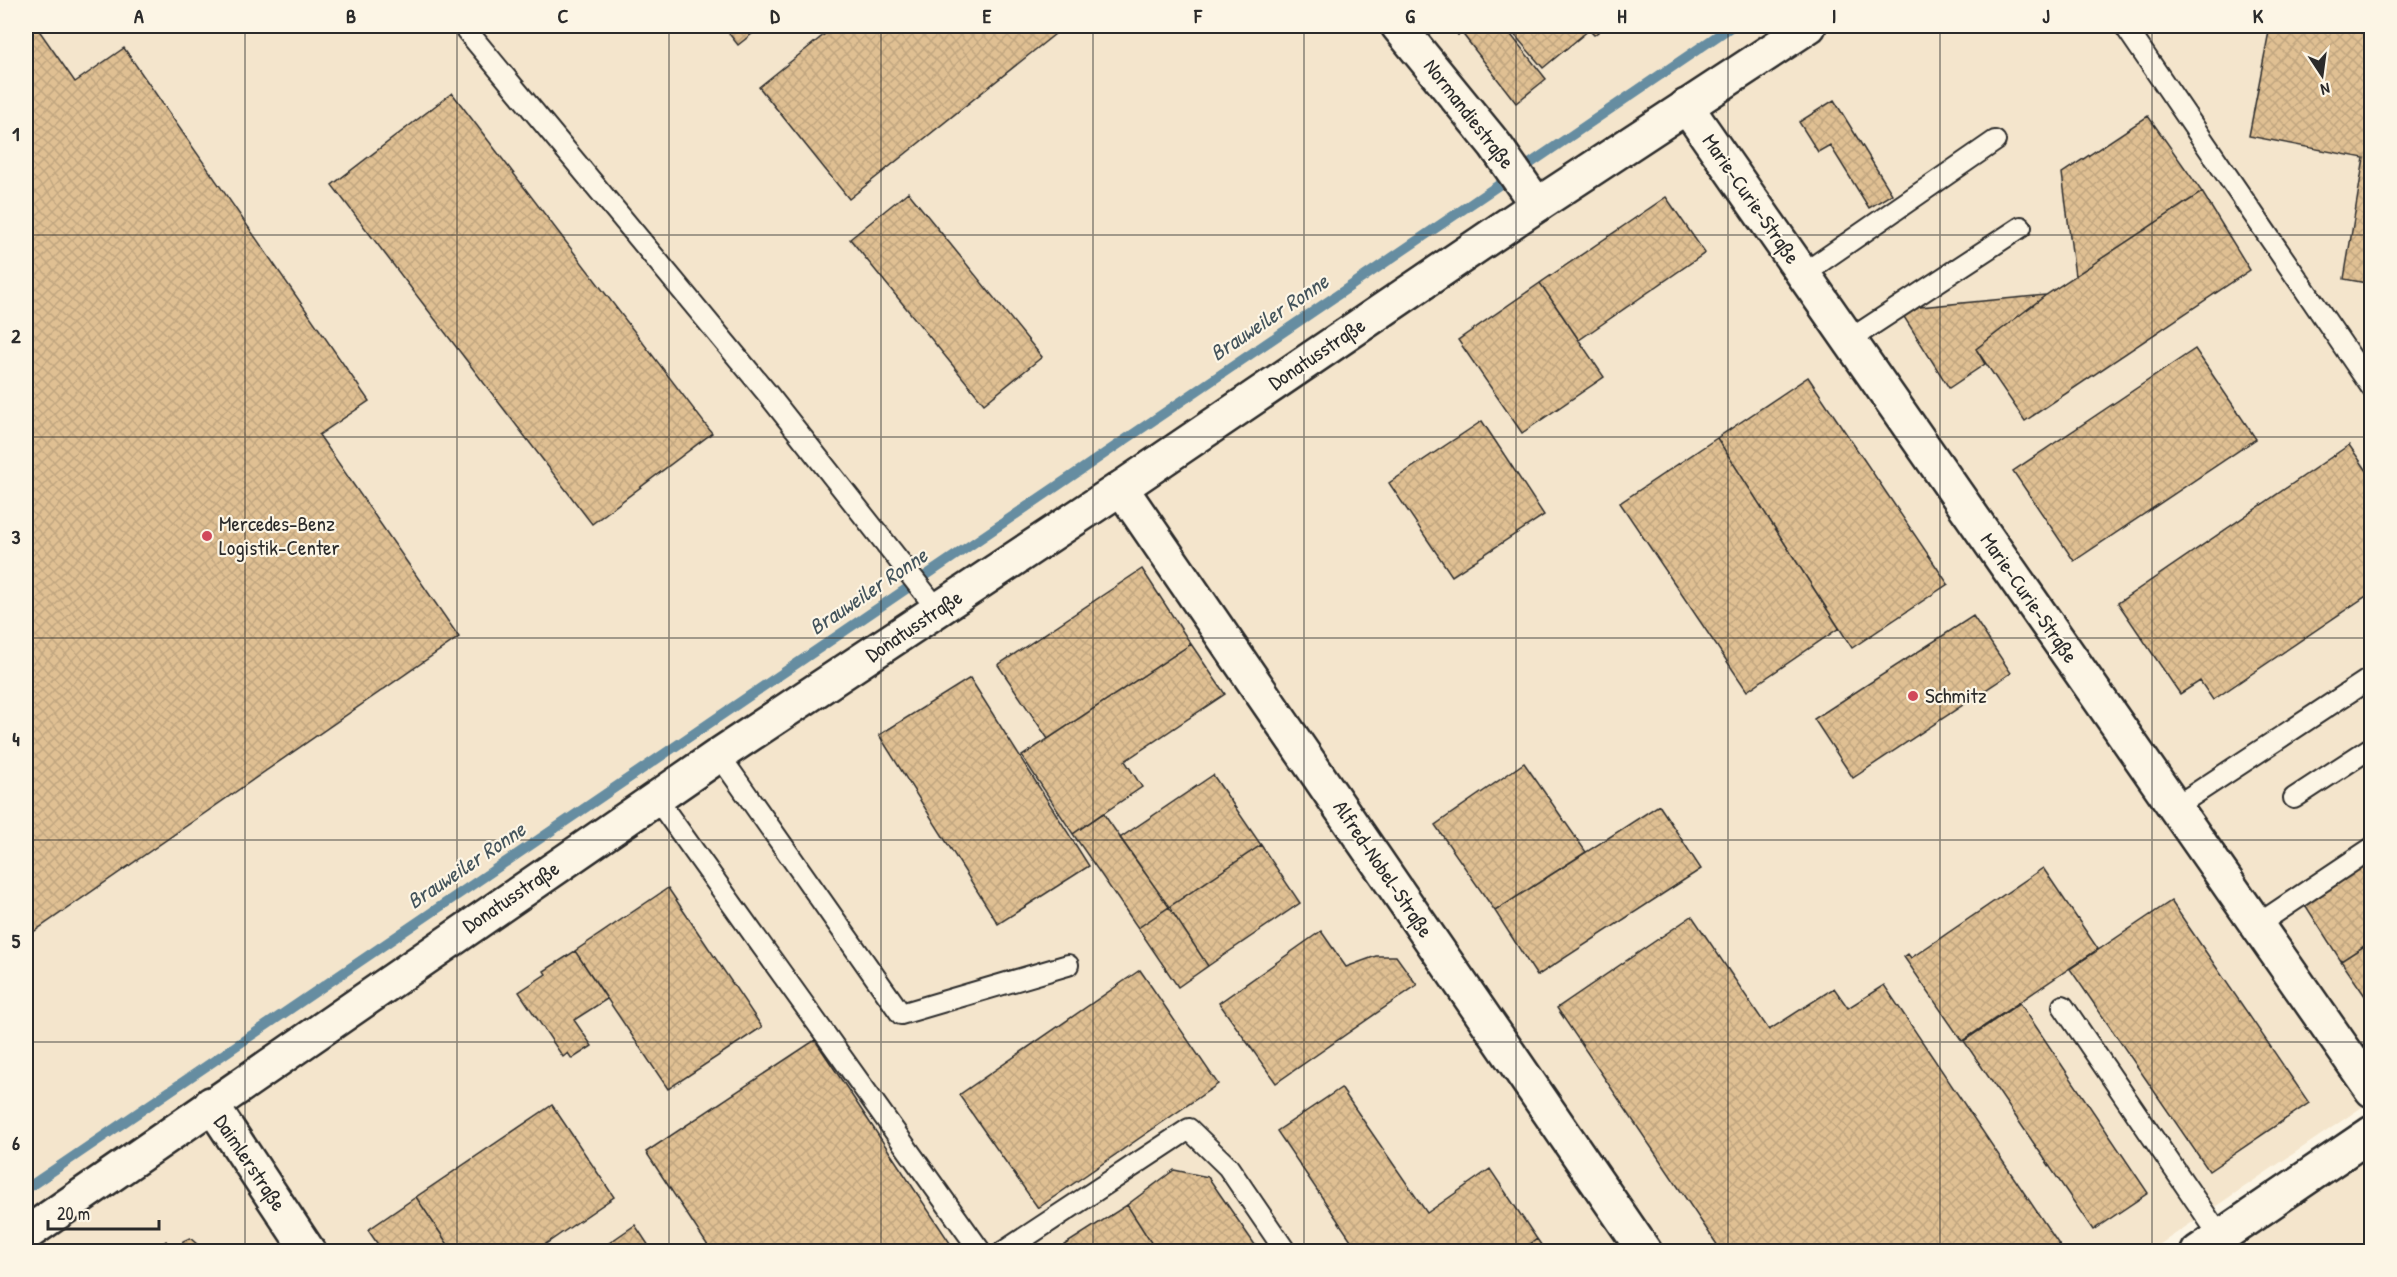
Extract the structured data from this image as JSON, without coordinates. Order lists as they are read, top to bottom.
{
  "streets": {
    "street": [
      "Normandiestraße",
      "Marie-Curie-Straße",
      "Donatusstraße",
      "Alfred-Nobel-Straße",
      "Daimlerstraße"
    ]
  },
  "crossings": [
    ["Normandiestraße", "Donatusstraße"],
    ["Marie-Curie-Straße", "Donatusstraße"],
    ["Donatusstraße", "Alfred-Nobel-Straße"],
    ["Donatusstraße", "Daimlerstraße"]
  ],
  "water": ["Brauweiler Ronne"],
  "places": ["Mercedes-Benz Logistik-Center", "Schmitz"],
  "scale_bar": "20 m",
  "north": "bottom",
  "grid": {
    "columns": [
      "A",
      "B",
      "C",
      "D",
      "E",
      "F",
      "G",
      "H",
      "I",
      "J",
      "K"
    ],
    "rows": [
      "1",
      "2",
      "3",
      "4",
      "5",
      "6"
    ]
  }
}
